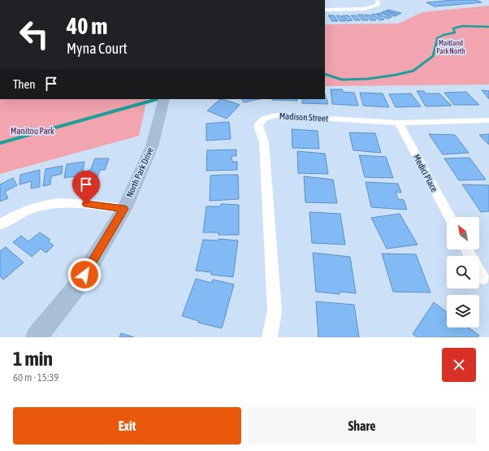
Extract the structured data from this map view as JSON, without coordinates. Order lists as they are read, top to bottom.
{
  "streets": {
    "main road": ["North Park Drive"],
    "street": ["Madison Street", "Medici Place"]
  },
  "crossings": [
    ["Madison Street", "Medici Place"]
  ],
  "parks": ["Maitland Park North", "Manitou Park"],
  "north": "top left",
  "page": {
    "turn": ["40 m", "Myna Court"],
    "then": "Then",
    "heading": ["1 min", "60 m · 15:39"],
    "buttons": ["Exit", "Share"]
  }
}
